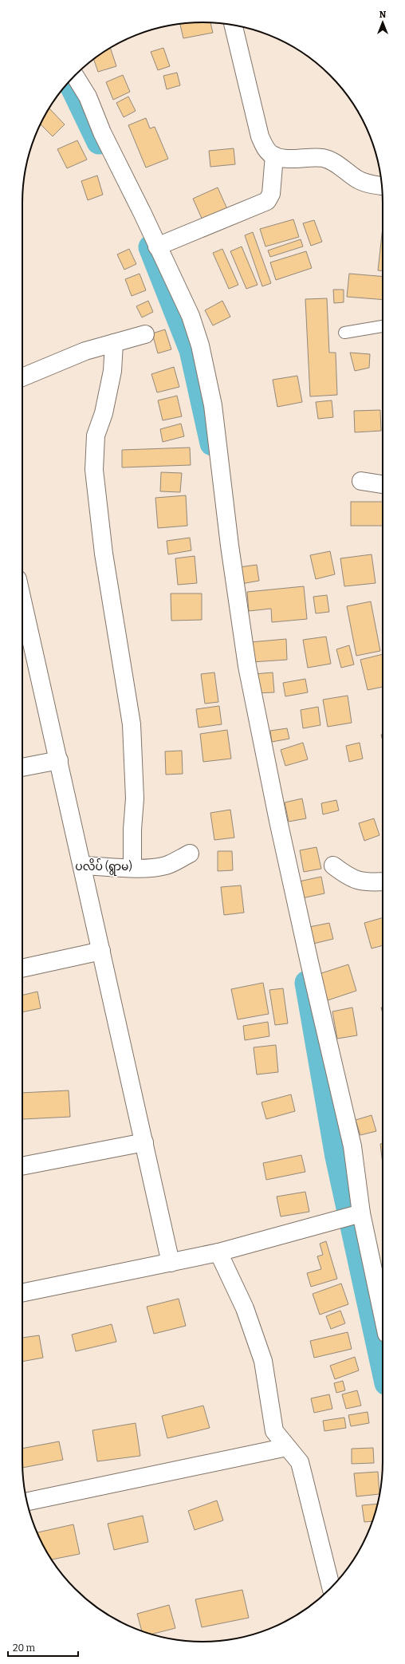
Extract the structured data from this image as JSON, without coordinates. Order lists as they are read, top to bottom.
{
  "districts": ["ပလိပ် (ရွာမ)"],
  "scale_bar": "20 m",
  "north": "top"
}
